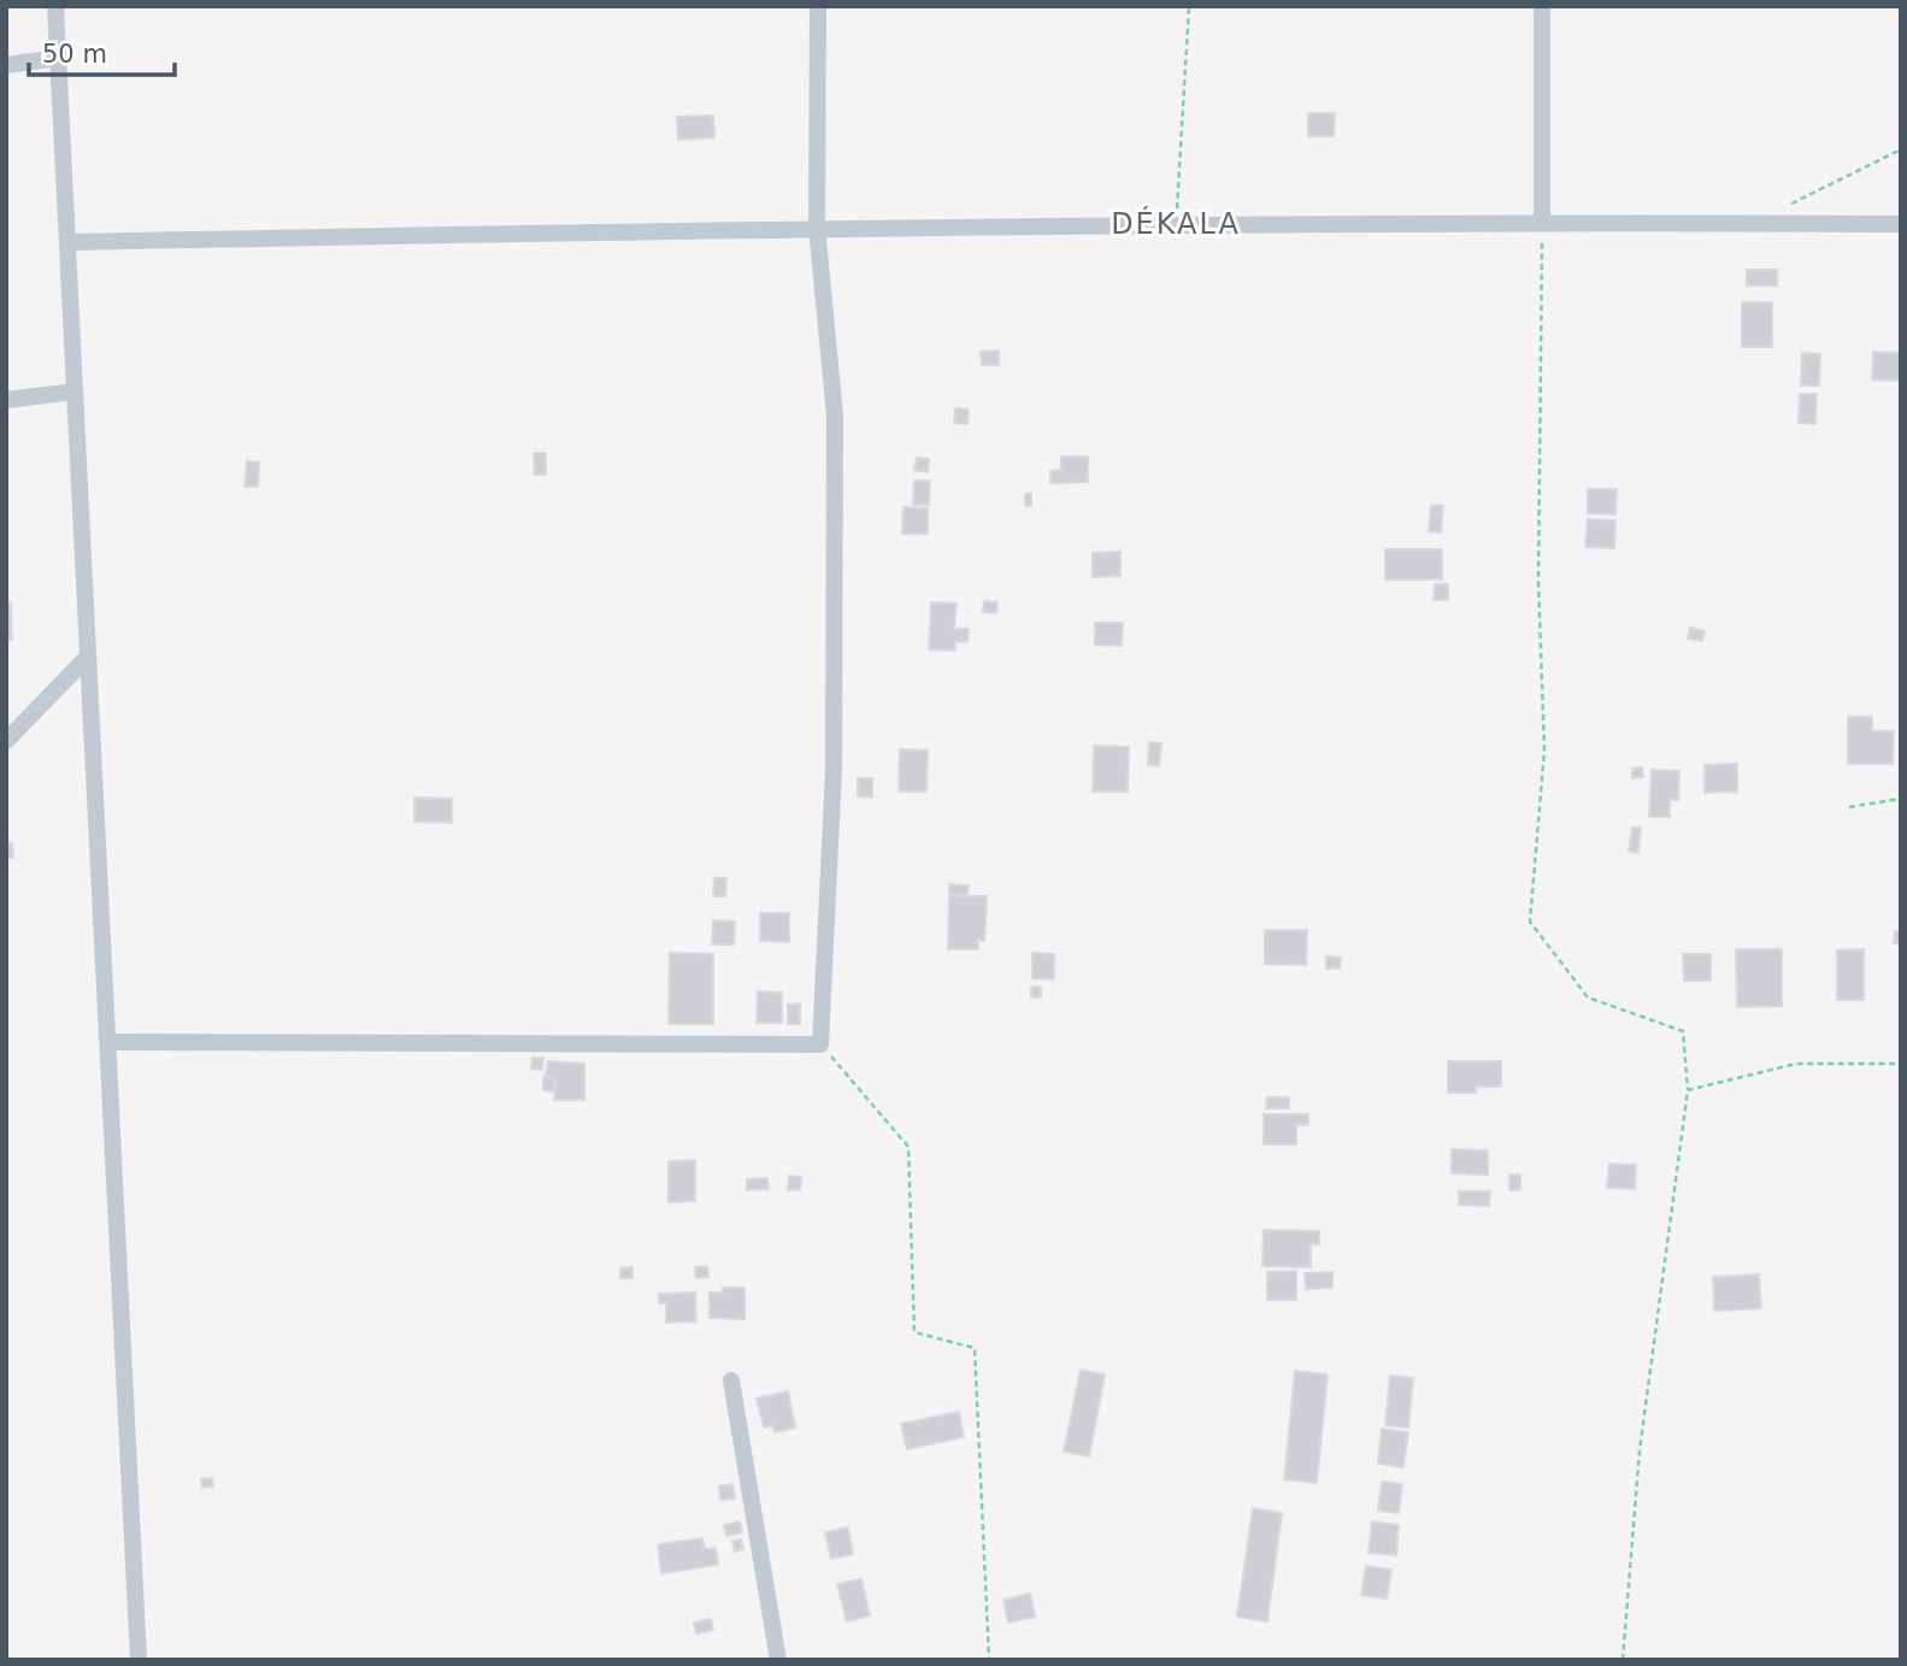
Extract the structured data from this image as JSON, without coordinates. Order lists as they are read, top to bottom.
{
  "districts": ["DÉKALA"],
  "scale_bar": "50 m"
}
